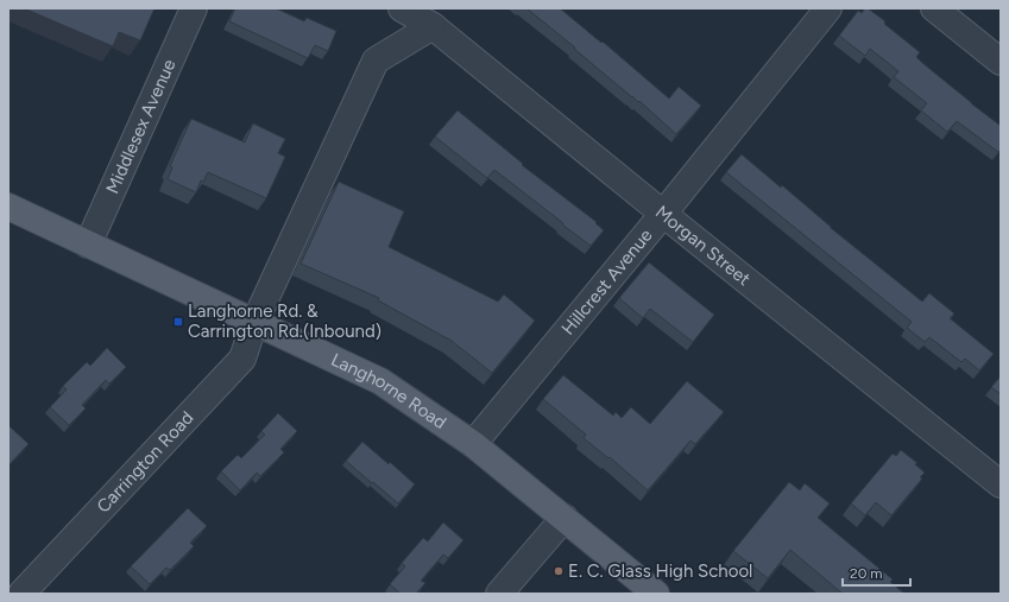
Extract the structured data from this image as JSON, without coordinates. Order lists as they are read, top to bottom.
{
  "streets": {
    "main road": ["Langhorne Road"],
    "street": [
      "Middlesex Avenue",
      "Morgan Street",
      "Hillcrest Avenue",
      "Carrington Road"
    ]
  },
  "crossings": [
    ["Middlesex Avenue", "Langhorne Road"],
    ["Morgan Street", "Hillcrest Avenue"],
    ["Morgan Street", "Carrington Road"],
    ["Hillcrest Avenue", "Langhorne Road"],
    ["Langhorne Road", "Carrington Road"]
  ],
  "places": {
    "transit": ["Langhorne Rd. & Carrington Rd.(Inbound)"],
    "other": ["E. C. Glass High School"]
  },
  "scale_bar": "20 m"
}
